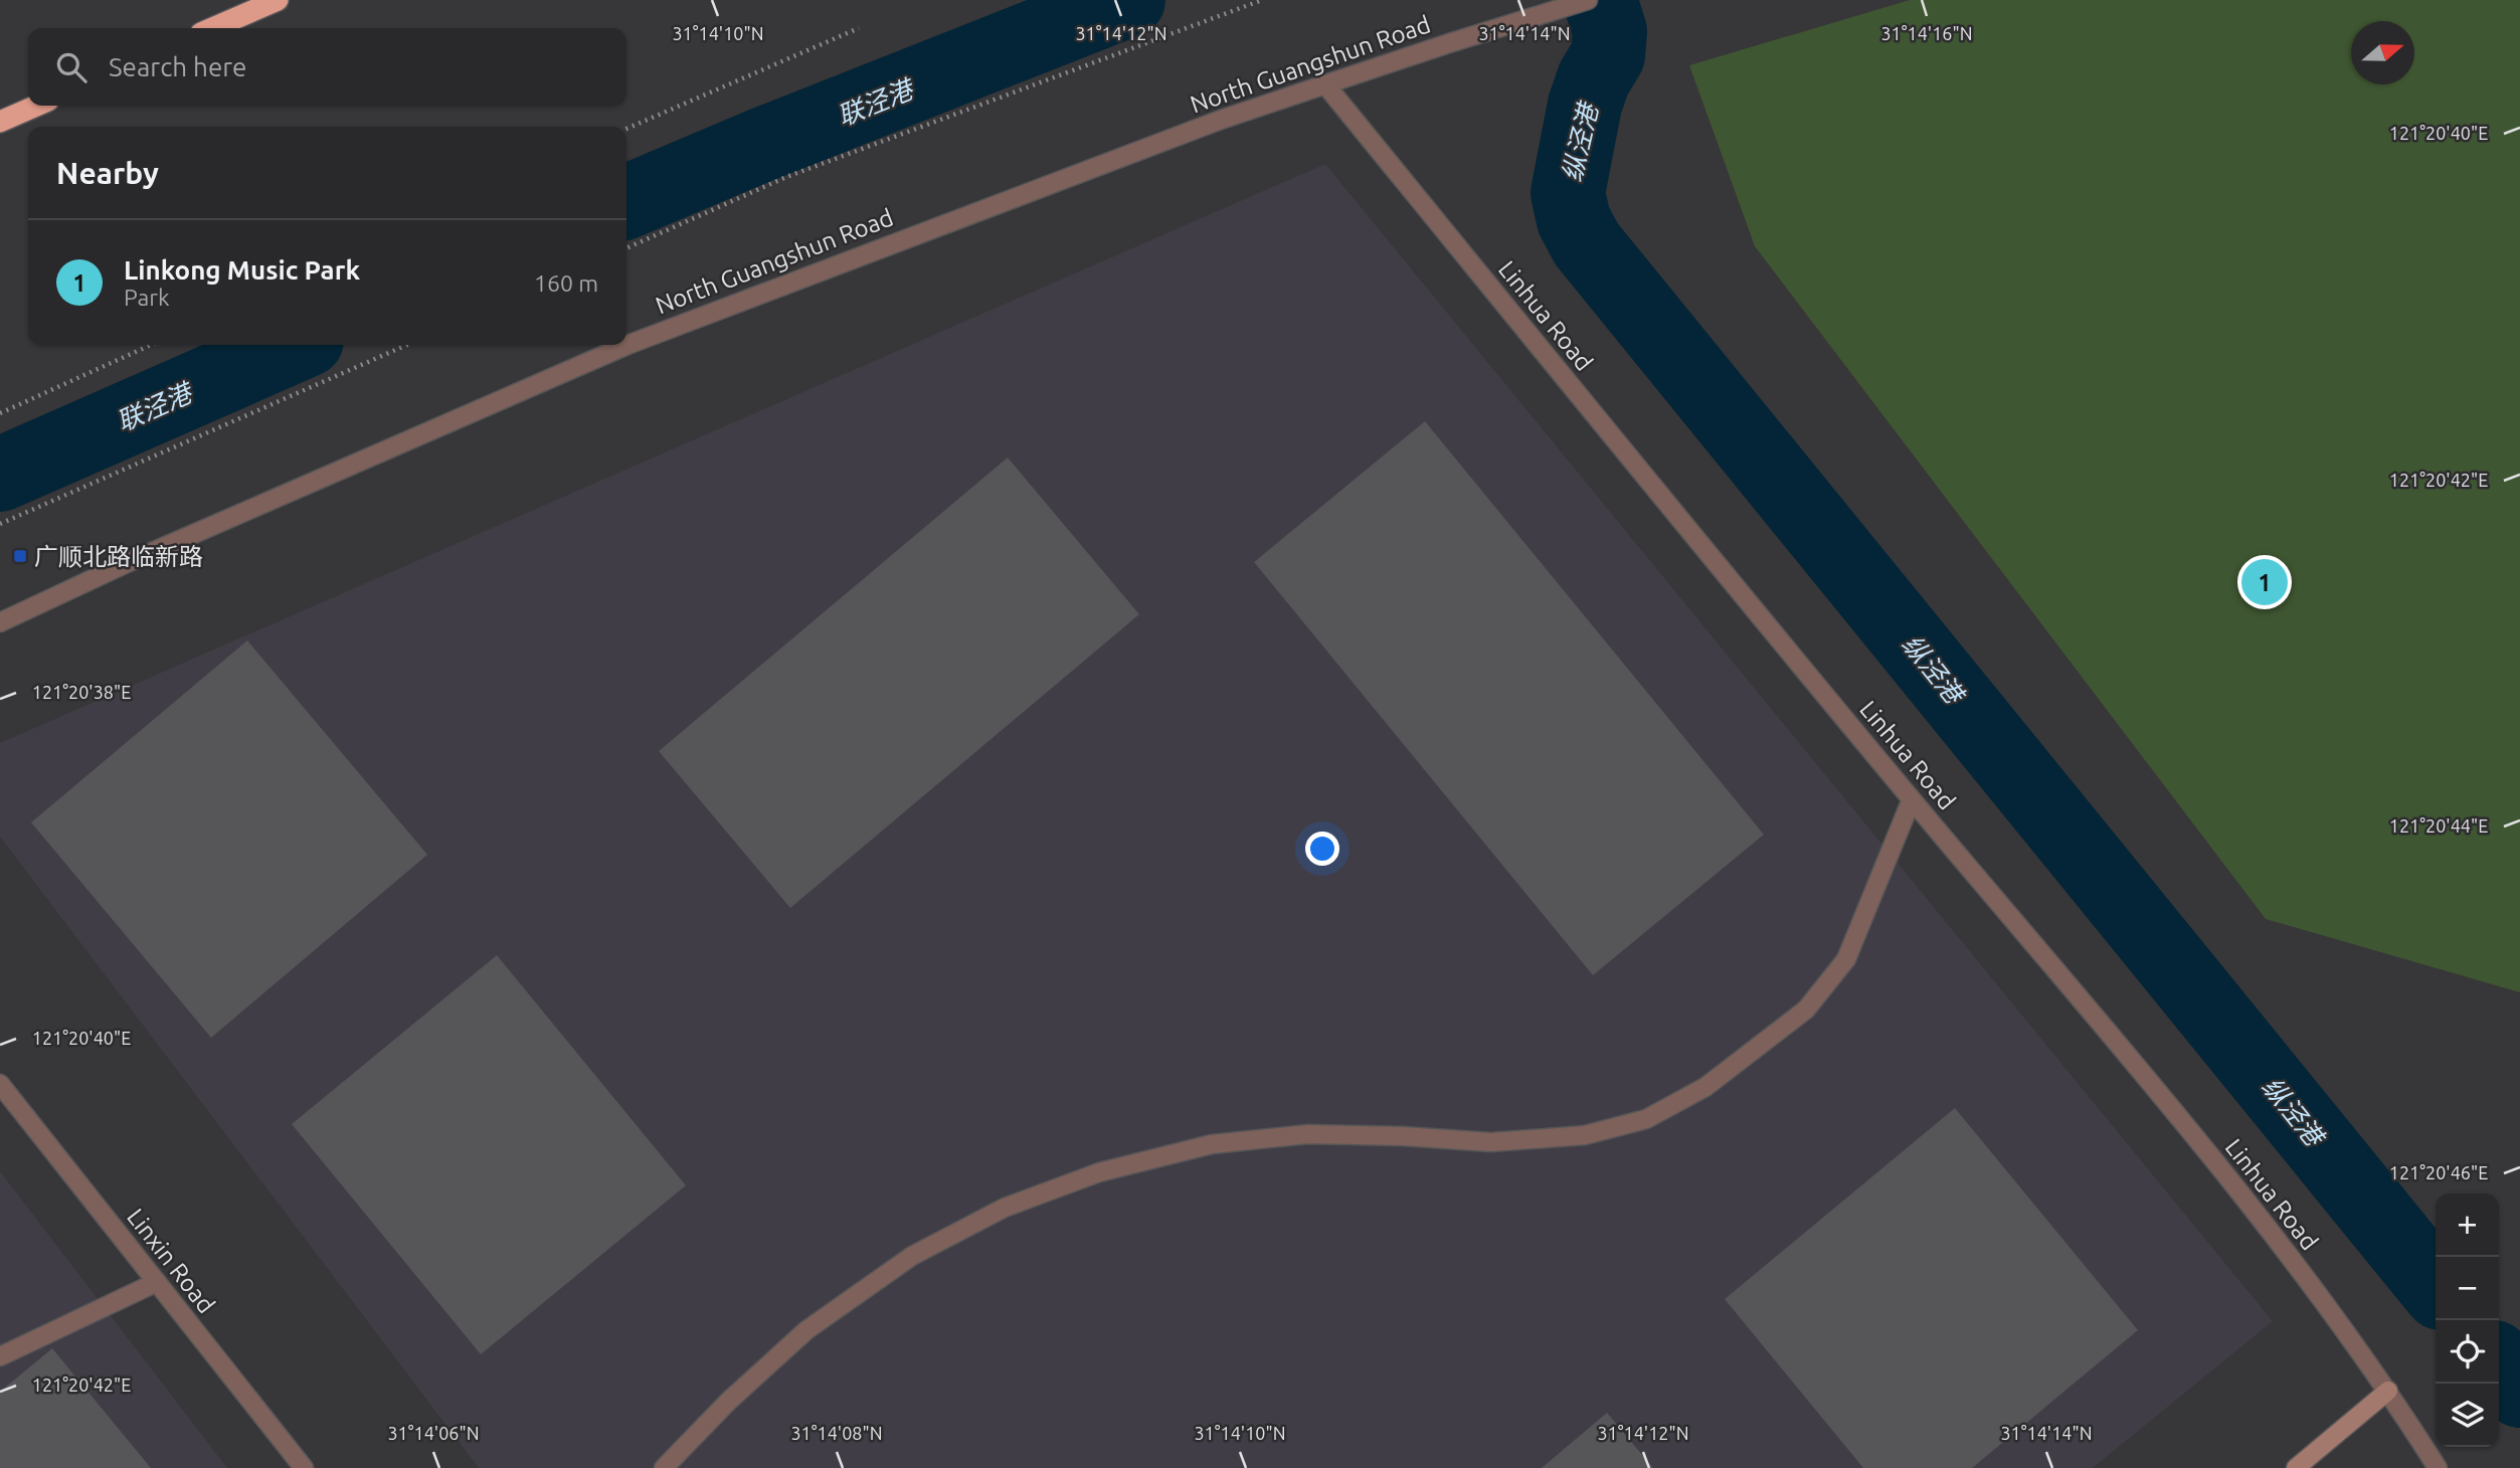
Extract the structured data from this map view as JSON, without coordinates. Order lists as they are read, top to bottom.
{
  "streets": {
    "street": ["North Guangshun Road", "Linhua Road", "Linxin Road"]
  },
  "crossings": [
    ["North Guangshun Road", "Linhua Road"]
  ],
  "water": ["联泾港", "纵泾港"],
  "places": {
    "transit": ["广顺北路临新路"]
  },
  "north": "right",
  "page": {
    "search": "Search here",
    "heading": "Nearby",
    "list": [
      {
        "mark": "1",
        "name": "Linkong Music Park",
        "note": "Park",
        "value": "160 m"
      }
    ],
    "pins": "1",
    "map_buttons": ["+", "−"]
  },
  "coordinates": [
    "31°14'10\"N",
    "31°14'12\"N",
    "31°14'14\"N",
    "31°14'16\"N",
    "121°20'40\"E",
    "121°20'42\"E",
    "121°20'38\"E",
    "121°20'44\"E",
    "121°20'46\"E",
    "31°14'06\"N",
    "31°14'08\"N"
  ]
}
